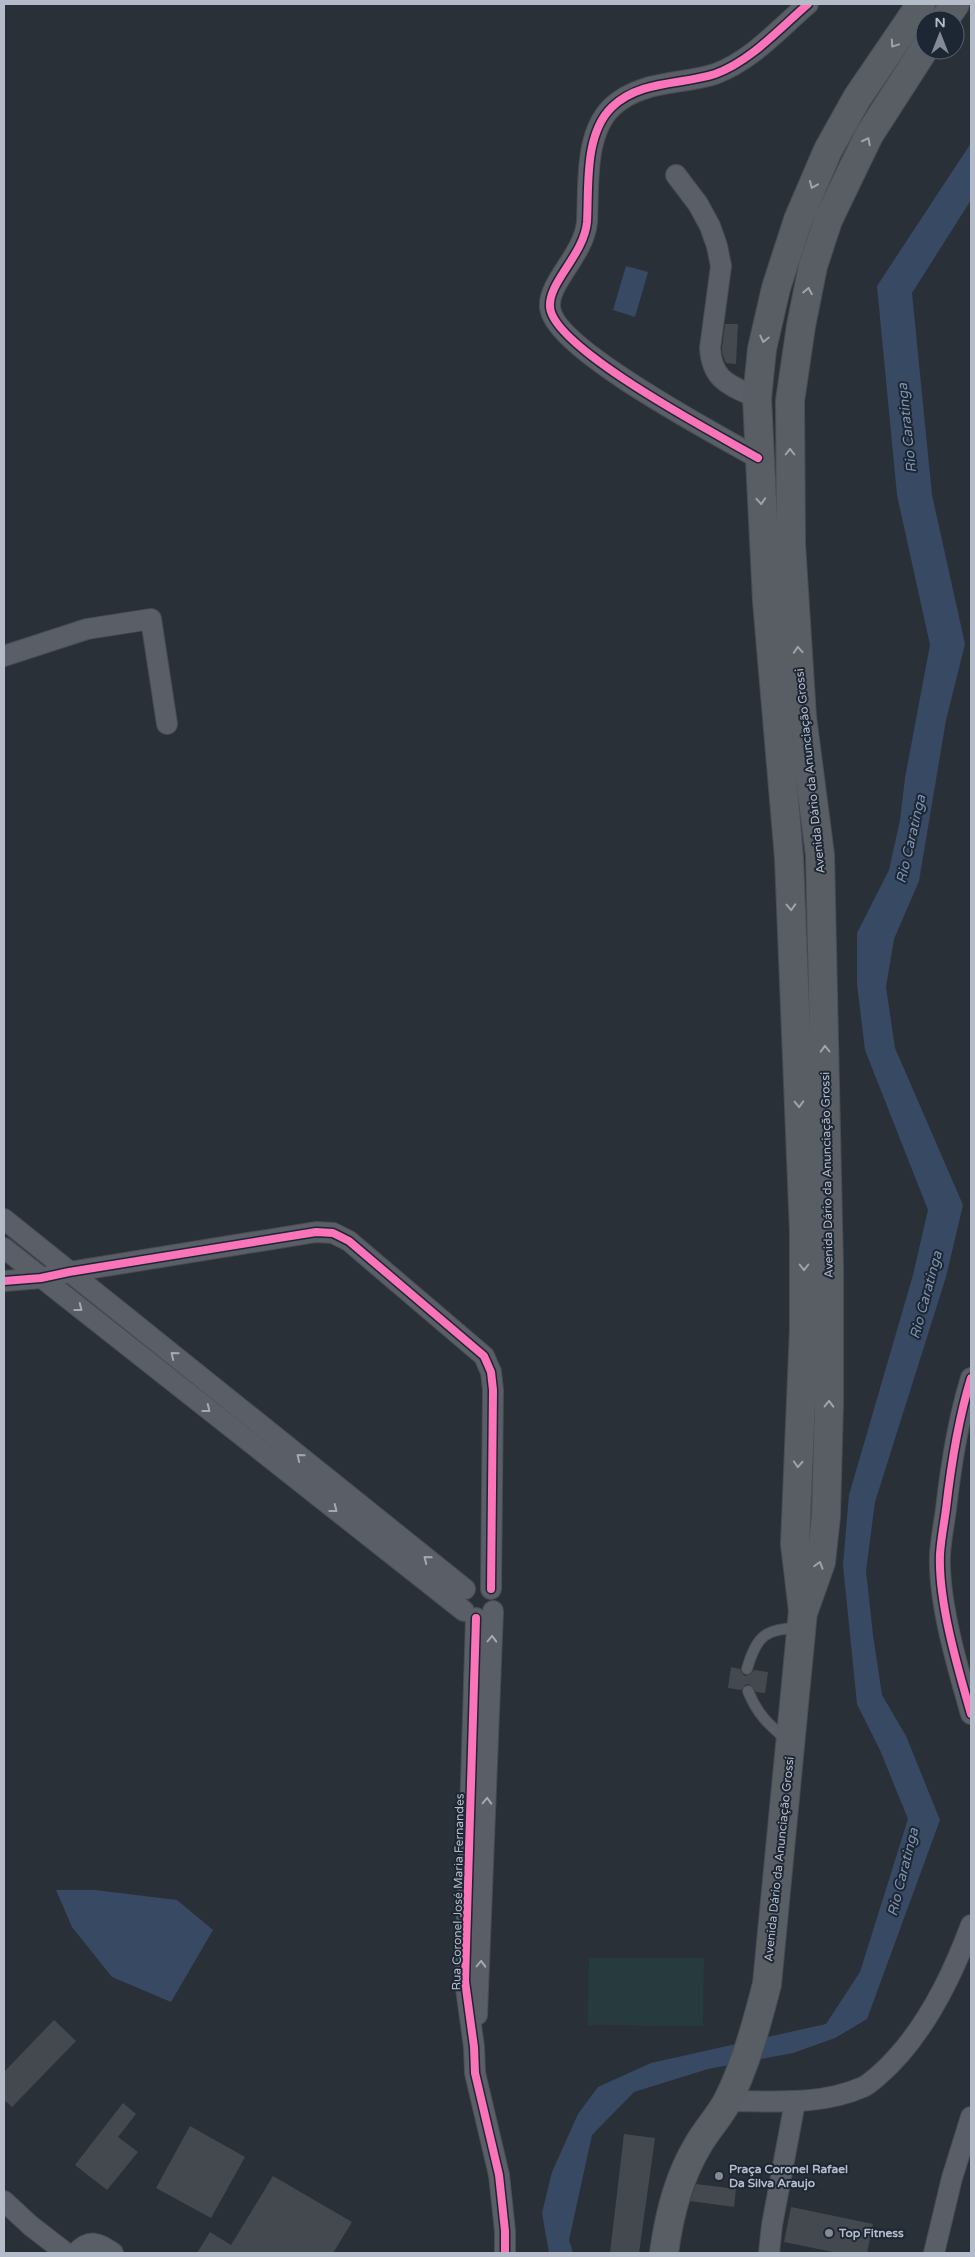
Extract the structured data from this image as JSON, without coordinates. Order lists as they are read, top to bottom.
{
  "streets": {
    "main road": ["Avenida Dário da Anunciação Grossi"],
    "street": ["Rua Coronel José Maria Fernandes"]
  },
  "water": ["Rio Caratinga"],
  "places": ["Praça Coronel Rafael Da Silva Araujo", "Top Fitness"],
  "north": "top"
}
